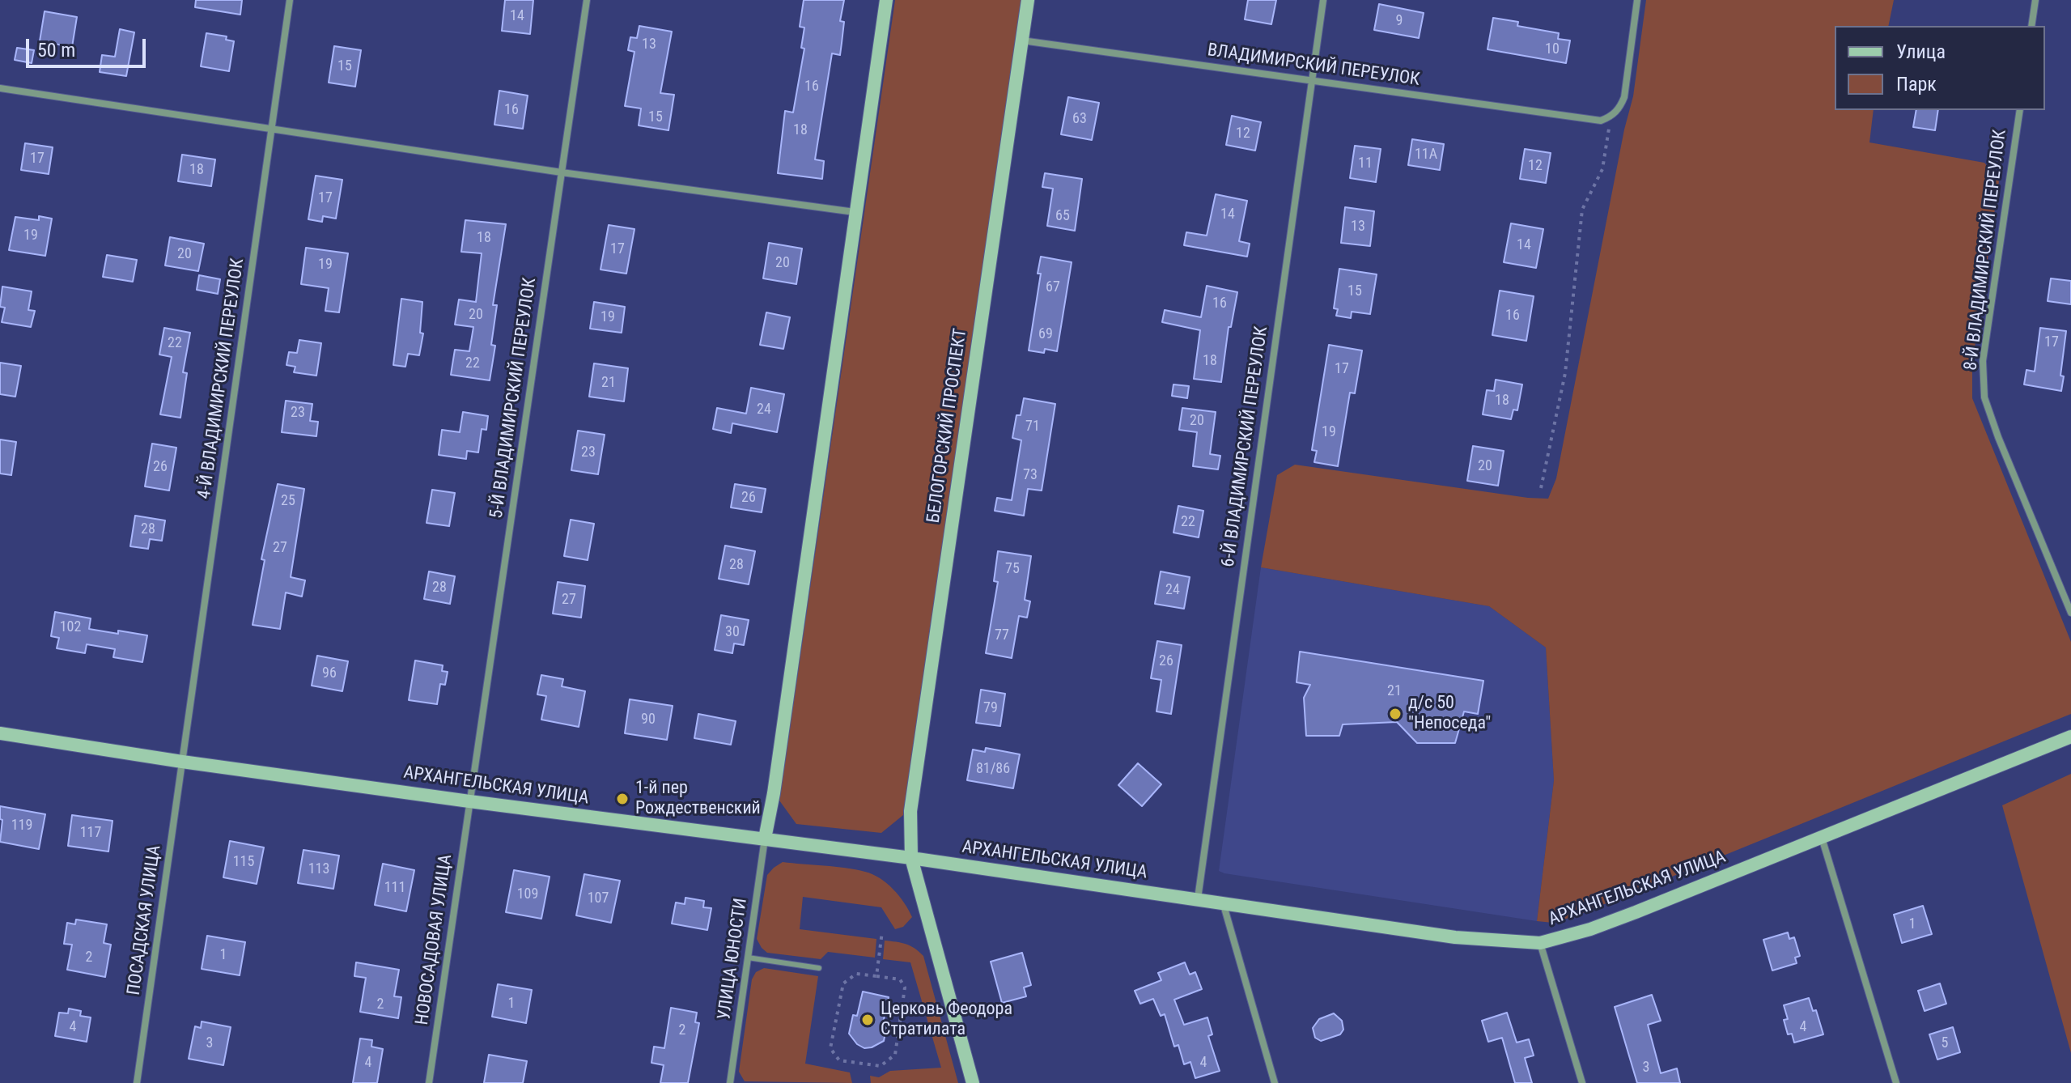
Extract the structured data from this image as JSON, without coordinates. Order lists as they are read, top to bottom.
{
  "streets": {
    "street": [
      "ВЛАДИМИРСКИЙ ПЕРЕУЛОК",
      "8-Й ВЛАДИМИРСКИЙ ПЕРЕУЛОК",
      "4-Й ВЛАДИМИРСКИЙ ПЕРЕУЛОК",
      "5-Й ВЛАДИМИРСКИЙ ПЕРЕУЛОК",
      "БЕЛОГОРСКИЙ ПРОСПЕКТ",
      "6-Й ВЛАДИМИРСКИЙ ПЕРЕУЛОК",
      "АРХАНГЕЛЬСКАЯ УЛИЦА",
      "ПОСАДСКАЯ УЛИЦА",
      "НОВОСАДОВАЯ УЛИЦА",
      "УЛИЦА ЮНОСТИ"
    ]
  },
  "crossings": [
    ["ВЛАДИМИРСКИЙ ПЕРЕУЛОК", "БЕЛОГОРСКИЙ ПРОСПЕКТ"],
    ["ВЛАДИМИРСКИЙ ПЕРЕУЛОК", "6-Й ВЛАДИМИРСКИЙ ПЕРЕУЛОК"],
    ["4-Й ВЛАДИМИРСКИЙ ПЕРЕУЛОК", "АРХАНГЕЛЬСКАЯ УЛИЦА"],
    ["4-Й ВЛАДИМИРСКИЙ ПЕРЕУЛОК", "ПОСАДСКАЯ УЛИЦА"],
    ["5-Й ВЛАДИМИРСКИЙ ПЕРЕУЛОК", "АРХАНГЕЛЬСКАЯ УЛИЦА"],
    ["5-Й ВЛАДИМИРСКИЙ ПЕРЕУЛОК", "НОВОСАДОВАЯ УЛИЦА"],
    ["БЕЛОГОРСКИЙ ПРОСПЕКТ", "АРХАНГЕЛЬСКАЯ УЛИЦА"],
    ["6-Й ВЛАДИМИРСКИЙ ПЕРЕУЛОК", "АРХАНГЕЛЬСКАЯ УЛИЦА"],
    ["АРХАНГЕЛЬСКАЯ УЛИЦА", "ПОСАДСКАЯ УЛИЦА"],
    ["АРХАНГЕЛЬСКАЯ УЛИЦА", "НОВОСАДОВАЯ УЛИЦА"],
    ["АРХАНГЕЛЬСКАЯ УЛИЦА", "УЛИЦА ЮНОСТИ"]
  ],
  "places": ["д/с 50 \"Непоседа\"", "1-й пер Рождественский", "Церковь Феодора Стратилата"],
  "house_numbers": [
    "14",
    "9",
    "13",
    "10",
    "15",
    "16",
    "16",
    "15",
    "63",
    "18",
    "12",
    "11А",
    "17",
    "11",
    "12",
    "18",
    "17",
    "14",
    "65",
    "13",
    "19",
    "18",
    "14",
    "17",
    "20",
    "20",
    "19",
    "67",
    "15",
    "16",
    "20",
    "16",
    "19",
    "69",
    "17",
    "22",
    "18",
    "22",
    "17",
    "21",
    "18",
    "24",
    "23",
    "20",
    "71",
    "19",
    "23",
    "20",
    "26",
    "73",
    "26",
    "25",
    "22",
    "28",
    "27",
    "28",
    "75",
    "28",
    "24",
    "27",
    "102",
    "30",
    "77",
    "26",
    "96",
    "21",
    "79",
    "90",
    "81/86",
    "119",
    "117",
    "115",
    "113",
    "111",
    "109",
    "107",
    "1",
    "1",
    "2",
    "1",
    "2",
    "4",
    "4",
    "2",
    "3",
    "5",
    "4",
    "4",
    "3"
  ],
  "legend": ["Улица", "Парк"],
  "scale_bar": "50 m"
}
